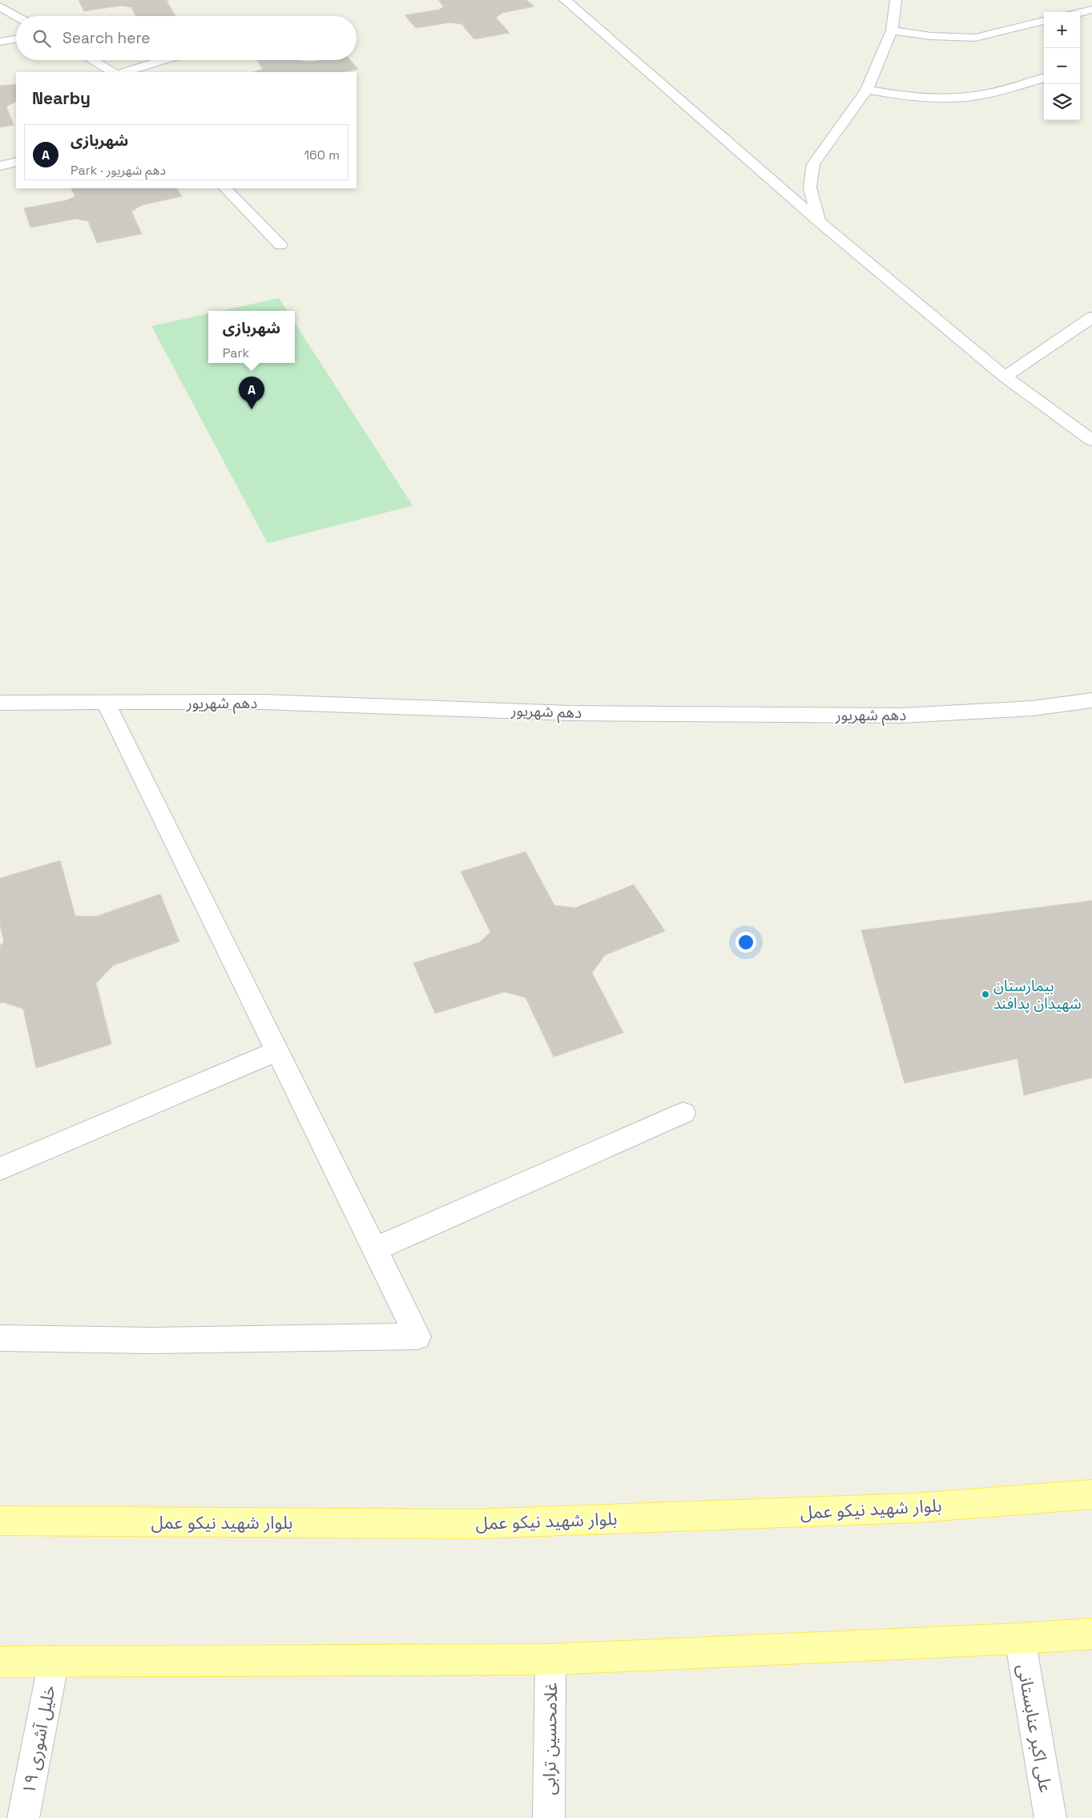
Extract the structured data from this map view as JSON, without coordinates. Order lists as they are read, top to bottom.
{
  "streets": {
    "main road": ["بلوار شهید نیکو عمل"],
    "street": [
      "دهم شهریور",
      "علی اکبر عنابستانی",
      "غلامحسین ترابی",
      "خلیل آشوری ۱۹"
    ]
  },
  "places": ["بیمارستان شهیدان پدافند"],
  "page": {
    "map_buttons": ["+", "−"],
    "search": "Search here",
    "heading": "Nearby",
    "list": [
      {
        "mark": "A",
        "name": "شهربازی",
        "note": "Park · دهم شهریور",
        "value": "160 m"
      }
    ],
    "popup": ["شهربازی", "Park"],
    "pins": "A"
  }
}
